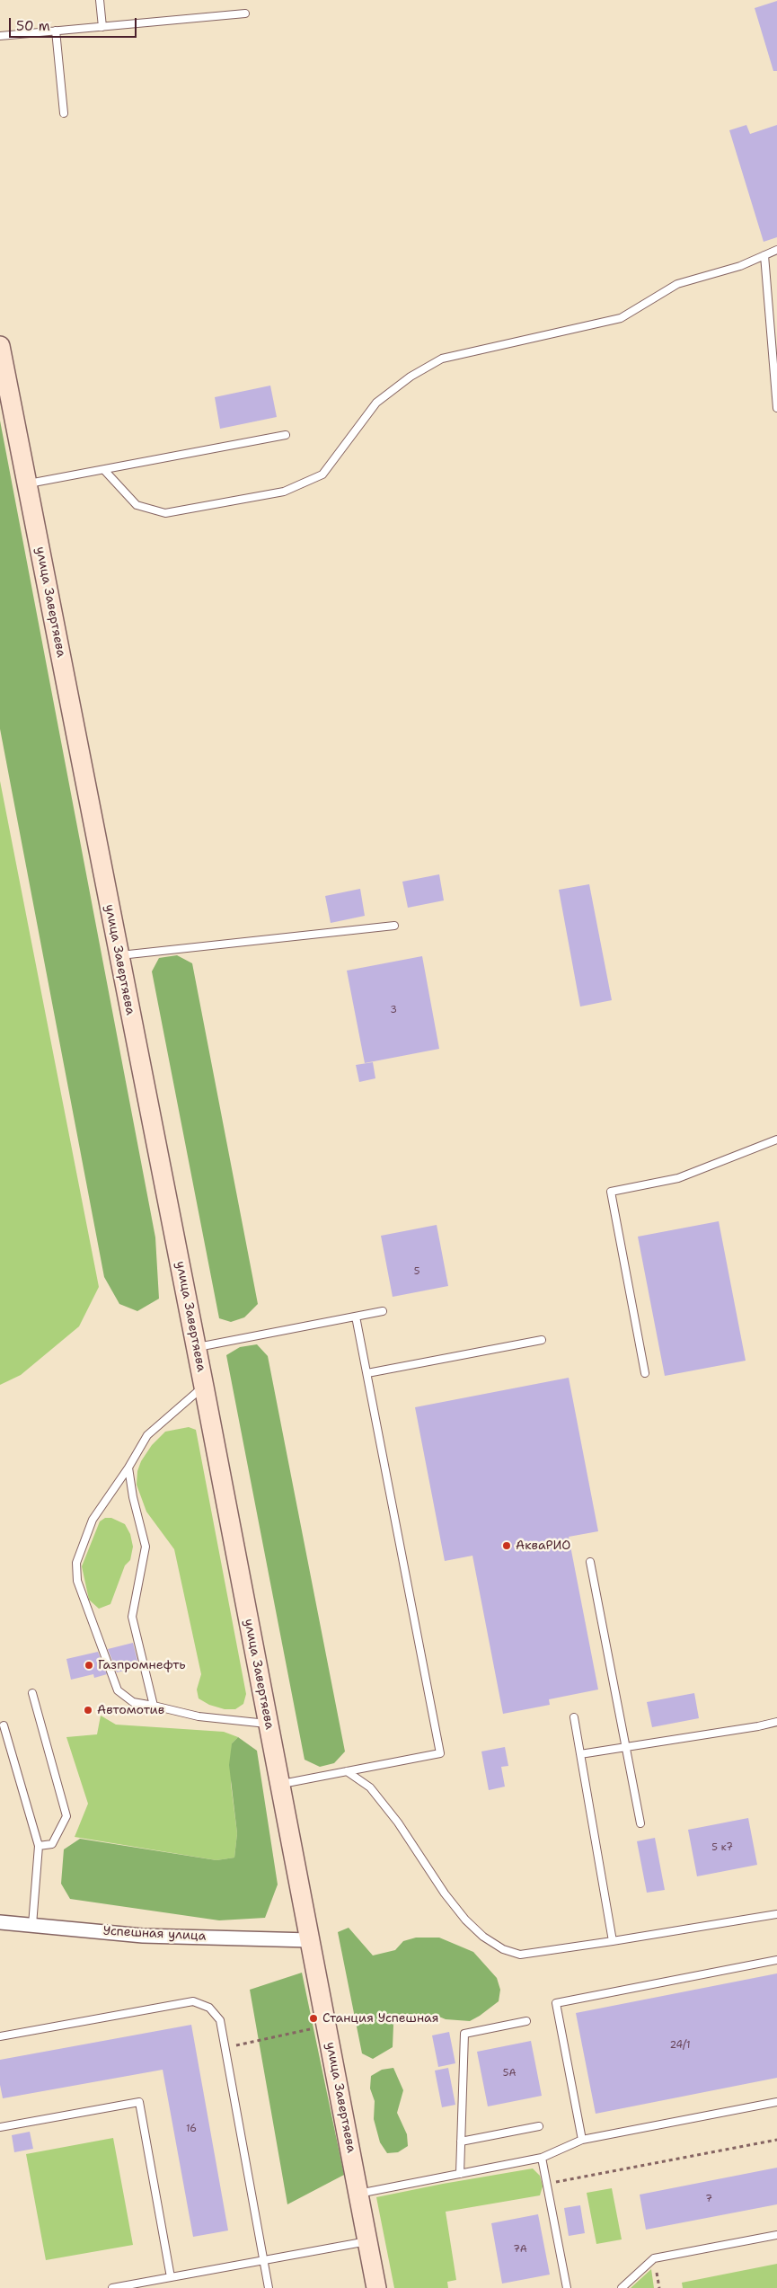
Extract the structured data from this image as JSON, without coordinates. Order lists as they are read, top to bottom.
{
  "streets": {
    "main road": ["улица Завертяева"],
    "street": ["Успешная улица"]
  },
  "crossings": [
    ["улица Завертяева", "Успешная улица"]
  ],
  "places": [
    "АкваРИО",
    "Газпромнефть",
    "Автомотив",
    "Станция Успешная"
  ],
  "house_numbers": [
    "3",
    "5",
    "5 к7",
    "24/1",
    "5А",
    "16",
    "7",
    "7А"
  ],
  "scale_bar": "50 m"
}
